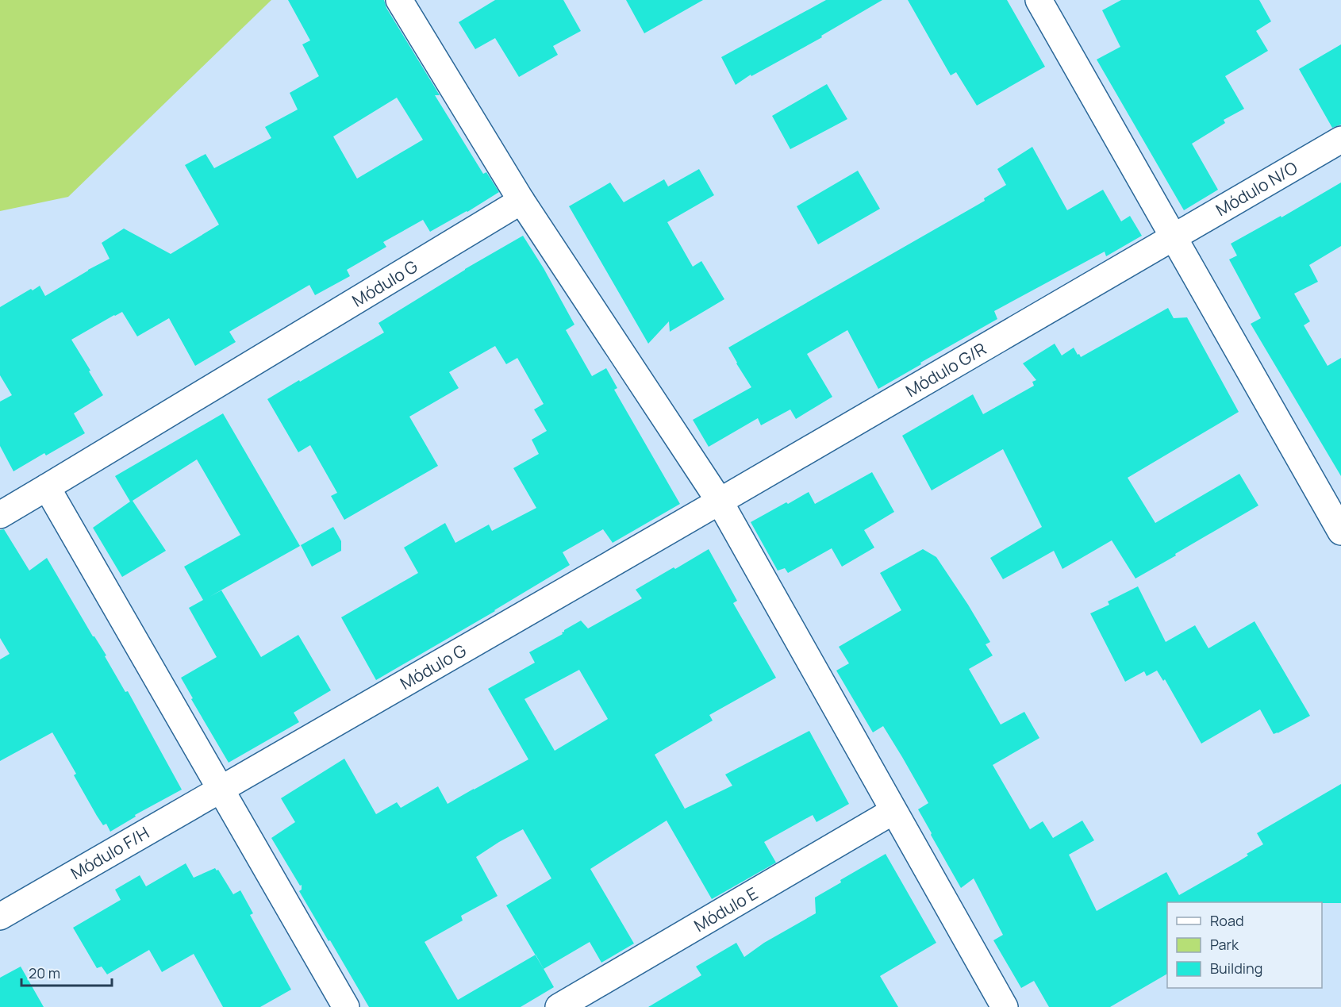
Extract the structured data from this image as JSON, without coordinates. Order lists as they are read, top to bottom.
{
  "streets": {
    "street": [
      "Módulo N/O",
      "Módulo G",
      "Módulo G/R",
      "Módulo F/H",
      "Módulo E"
    ]
  },
  "crossings": [
    ["Módulo N/O", "Módulo G/R"],
    ["Módulo G", "Módulo G/R"],
    ["Módulo G", "Módulo F/H"]
  ],
  "legend": ["Road", "Park", "Building"],
  "scale_bar": "20 m"
}
